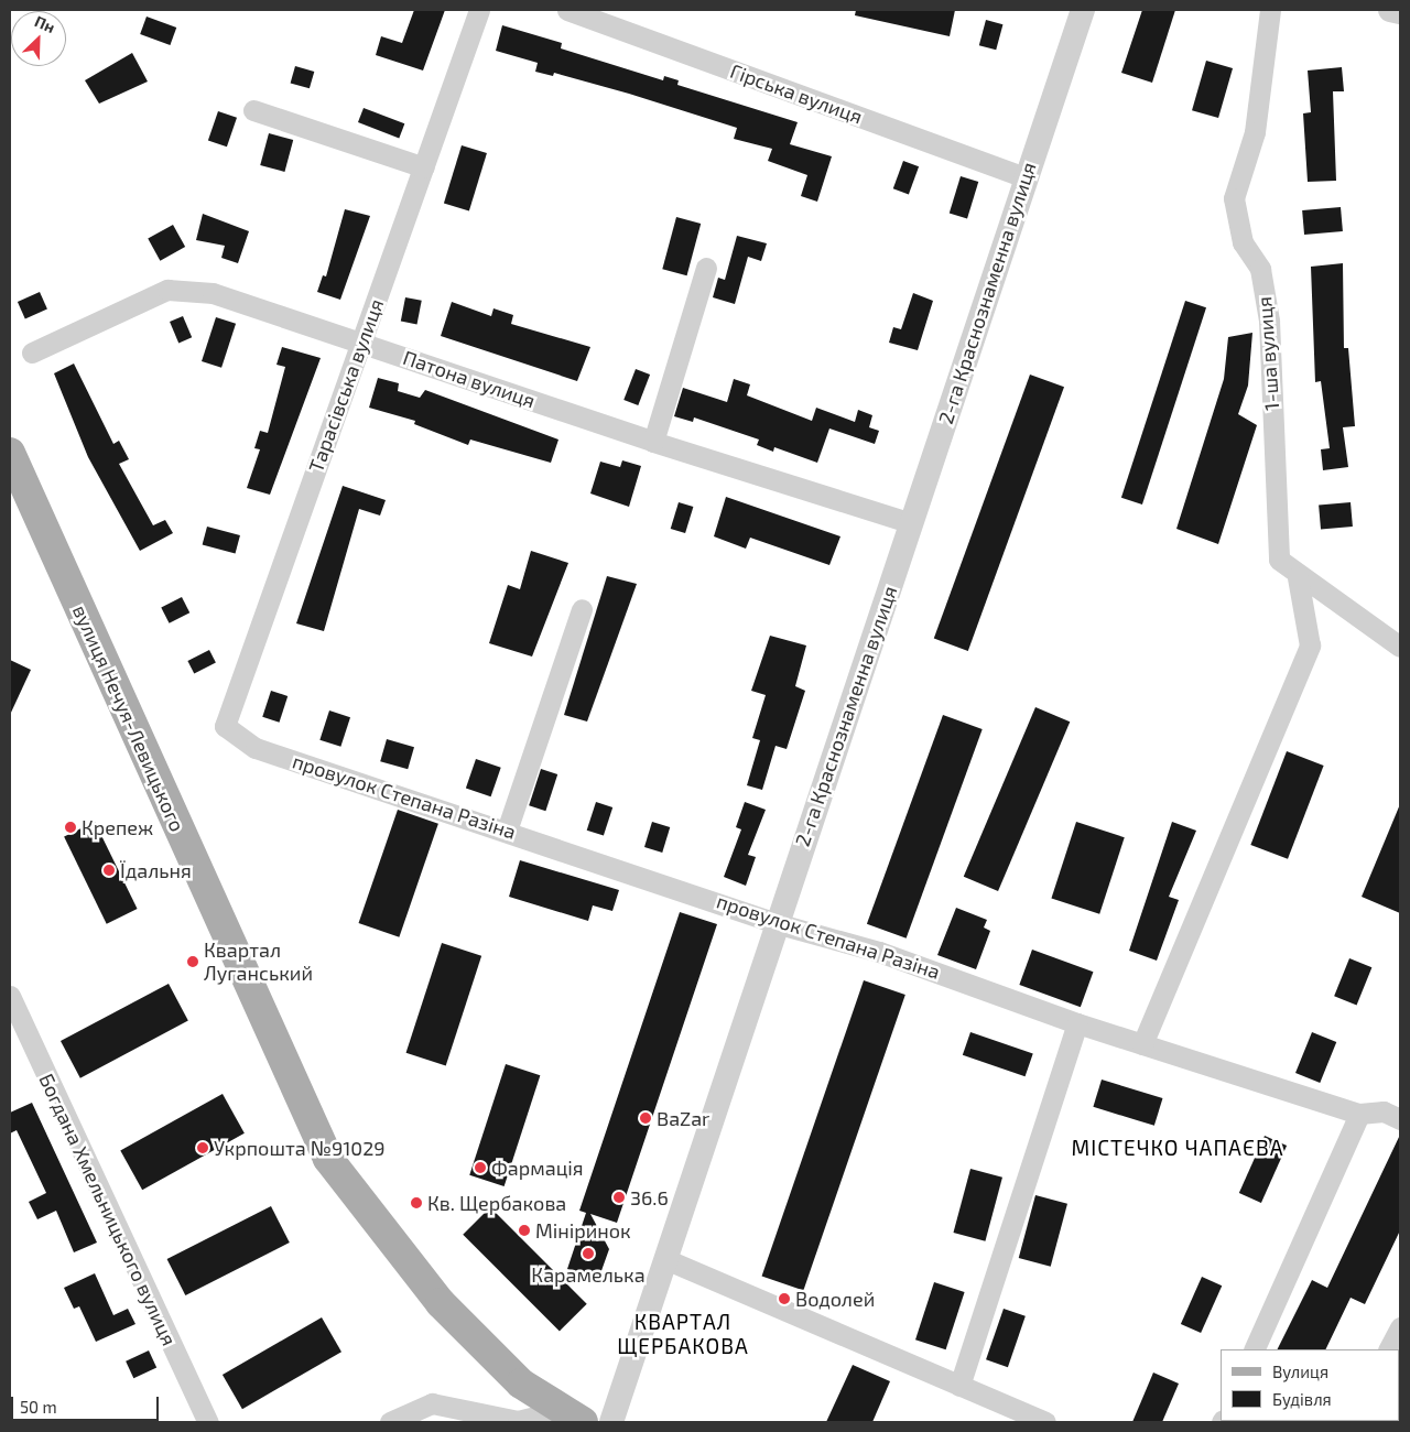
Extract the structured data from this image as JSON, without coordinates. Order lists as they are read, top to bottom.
{
  "streets": {
    "main road": ["вулиця Нечуя-Левицького"],
    "street": [
      "Гірська вулиця",
      "2-га Краснознаменна вулиця",
      "1-ша вулиця",
      "Патона вулиця",
      "Тарасівська вулиця",
      "провулок Степана Разіна",
      "Богдана Хмельницького вулиця"
    ]
  },
  "crossings": [
    ["Гірська вулиця", "2-га Краснознаменна вулиця"],
    ["2-га Краснознаменна вулиця", "Патона вулиця"],
    ["2-га Краснознаменна вулиця", "провулок Степана Разіна"],
    ["Патона вулиця", "Тарасівська вулиця"],
    ["Тарасівська вулиця", "провулок Степана Разіна"]
  ],
  "districts": ["МІСТЕЧКО ЧАПАЄВА", "КВАРТАЛ ЩЕРБАКОВА"],
  "places": [
    "Крепеж",
    "Їдальня",
    "Квартал Луганський",
    "BaZar",
    "Укрпошта №91029",
    "Фармація",
    "36.6",
    "Кв. Щербакова",
    "Мініринок",
    "Карамелька",
    "Водолей"
  ],
  "legend": ["Вулиця", "Будівля"],
  "scale_bar": "50 m",
  "north": "top right"
}
